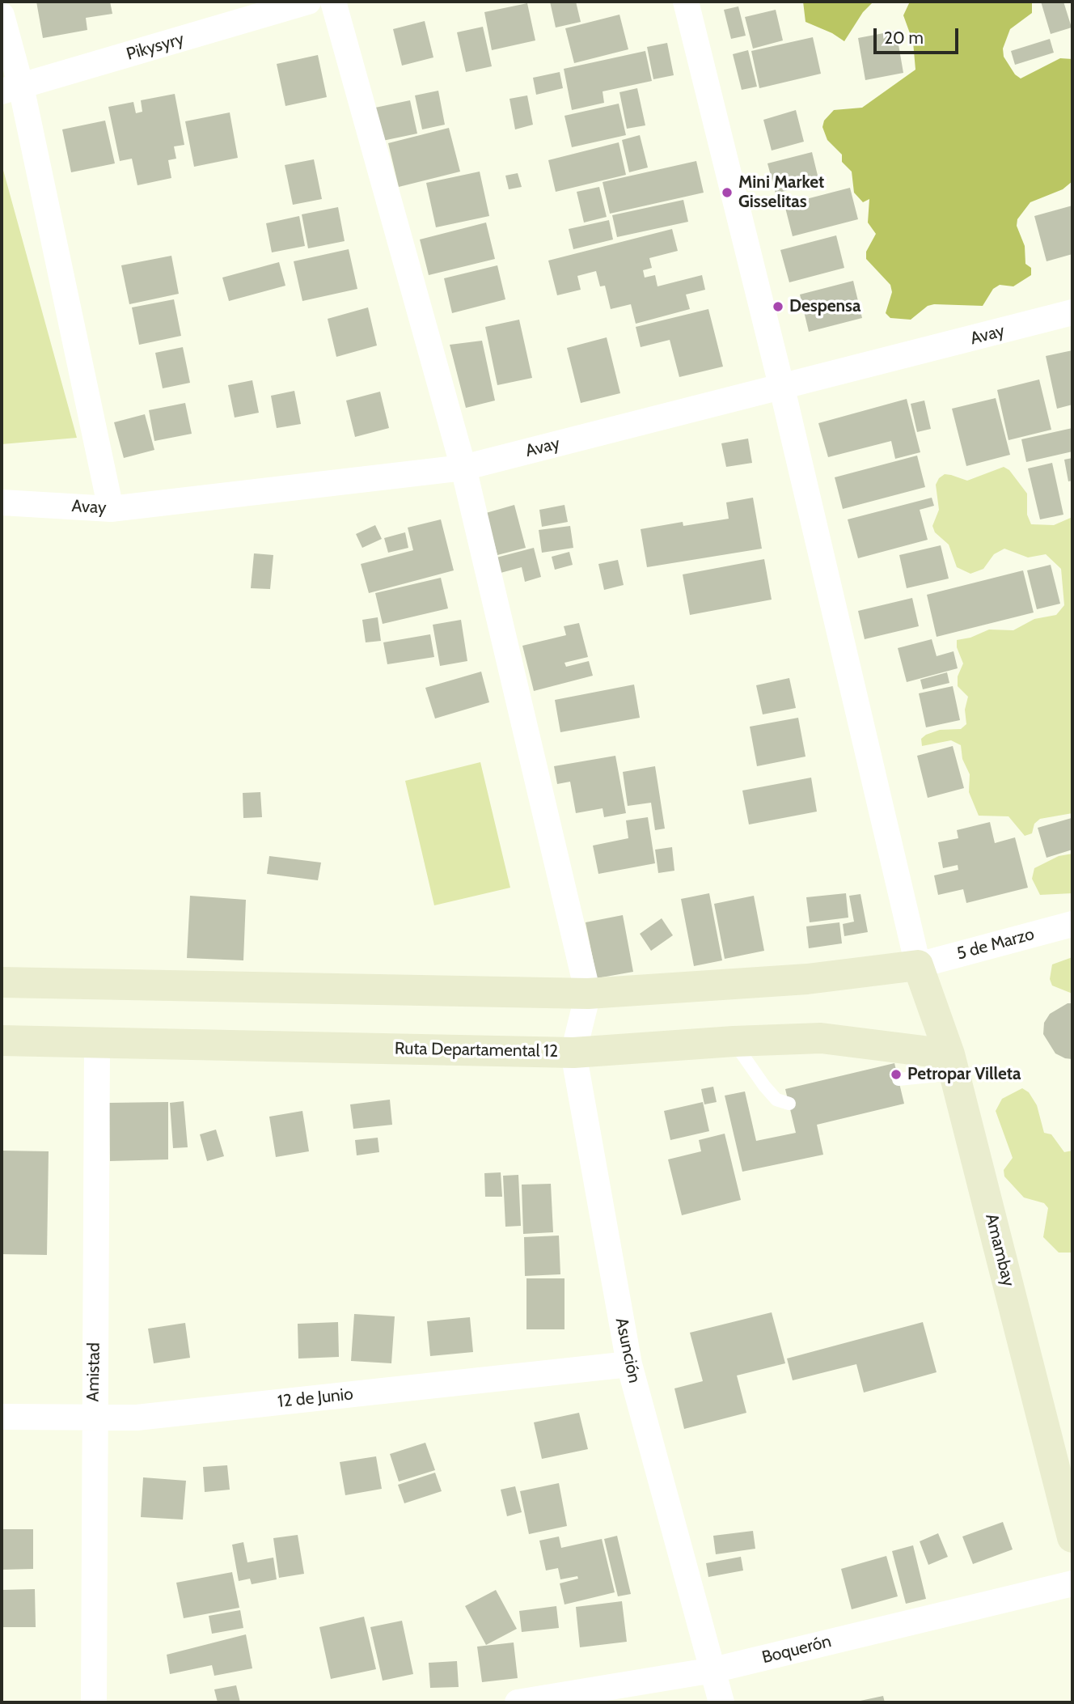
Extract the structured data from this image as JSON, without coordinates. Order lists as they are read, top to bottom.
{
  "streets": {
    "main road": ["Ruta Departamental 12", "Amambay"],
    "street": [
      "Pikysyry",
      "Avay",
      "5 de Marzo",
      "Asunción",
      "Amistad",
      "12 de Junio",
      "Boquerón"
    ]
  },
  "crossings": [
    ["5 de Marzo", "Amambay"],
    ["Ruta Departamental 12", "Amambay"],
    ["Ruta Departamental 12", "Asunción"],
    ["Ruta Departamental 12", "Amistad"],
    ["Asunción", "12 de Junio"],
    ["Asunción", "Boquerón"],
    ["Amistad", "12 de Junio"]
  ],
  "places": ["Mini Market Gisselitas", "Despensa", "Petropar Villeta"],
  "scale_bar": "20 m"
}
